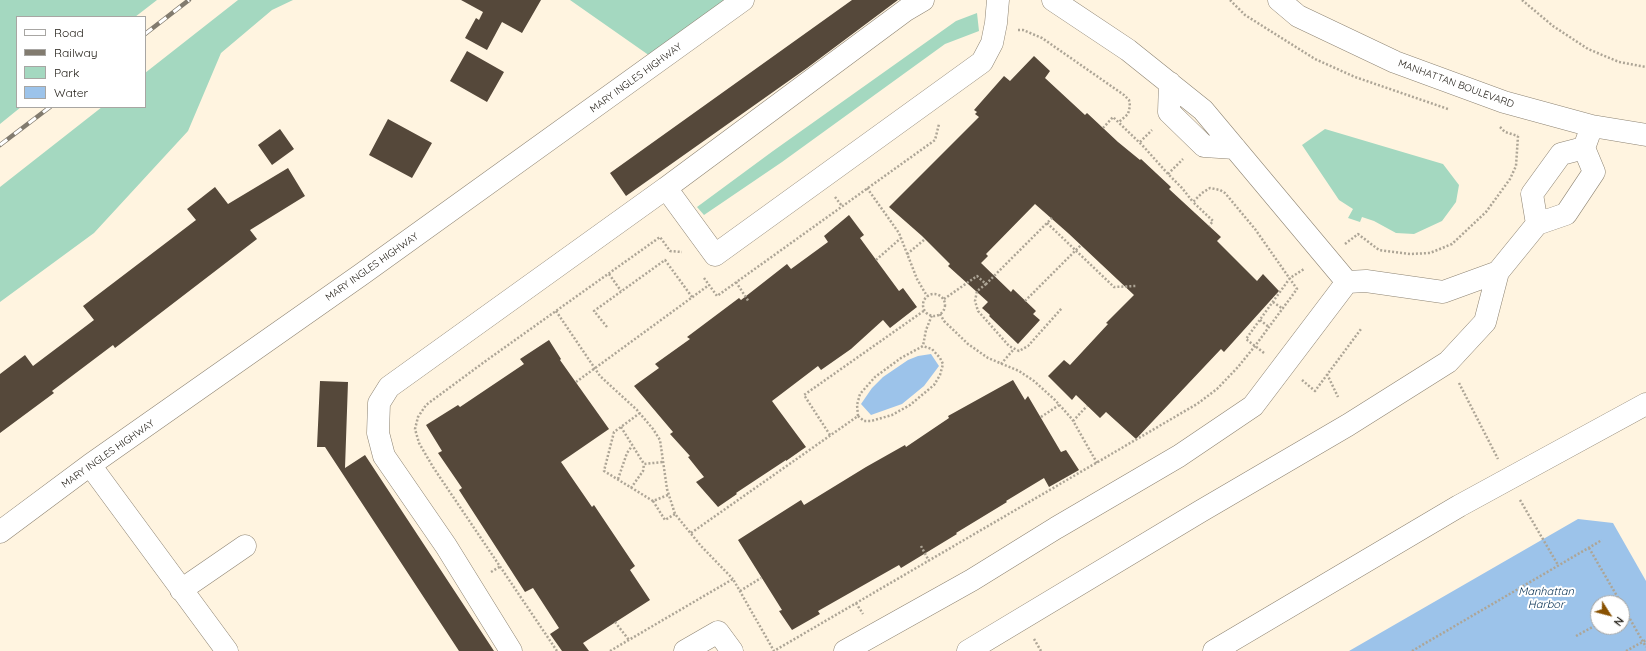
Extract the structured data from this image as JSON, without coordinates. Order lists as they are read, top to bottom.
{
  "streets": {
    "street": ["MARY INGLES HIGHWAY", "MANHATTAN BOULEVARD"]
  },
  "water": ["Manhattan Harbor"],
  "legend": [
    "Road",
    "Railway",
    "Park",
    "Water"
  ],
  "north": "bottom right"
}
